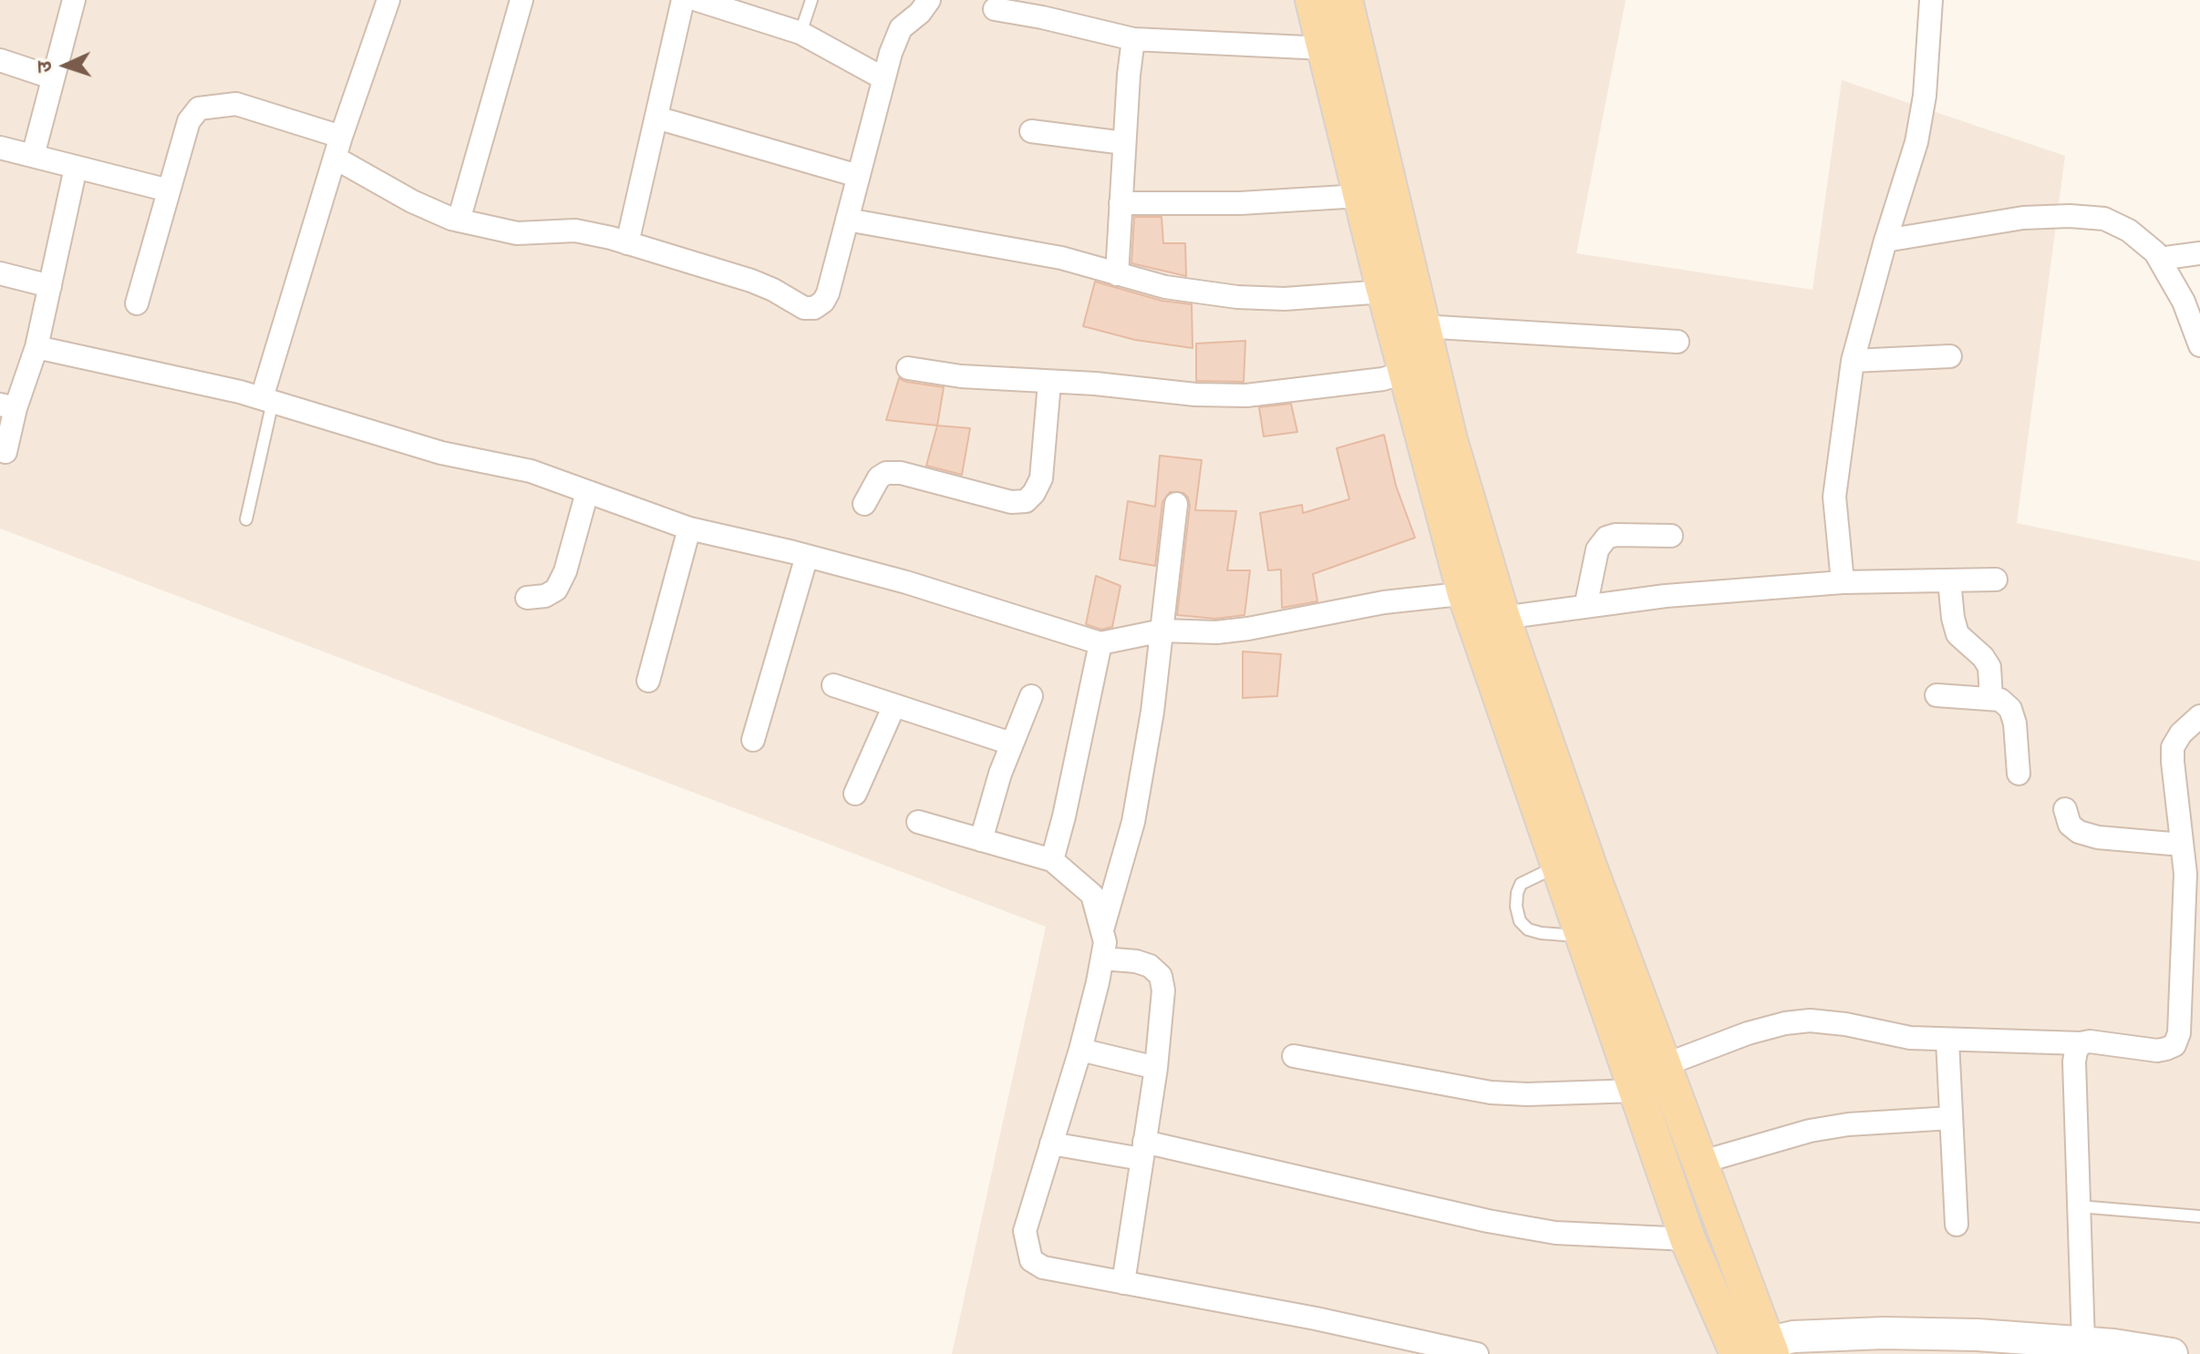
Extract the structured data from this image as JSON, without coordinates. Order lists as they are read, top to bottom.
{
  "north": "left"
}
